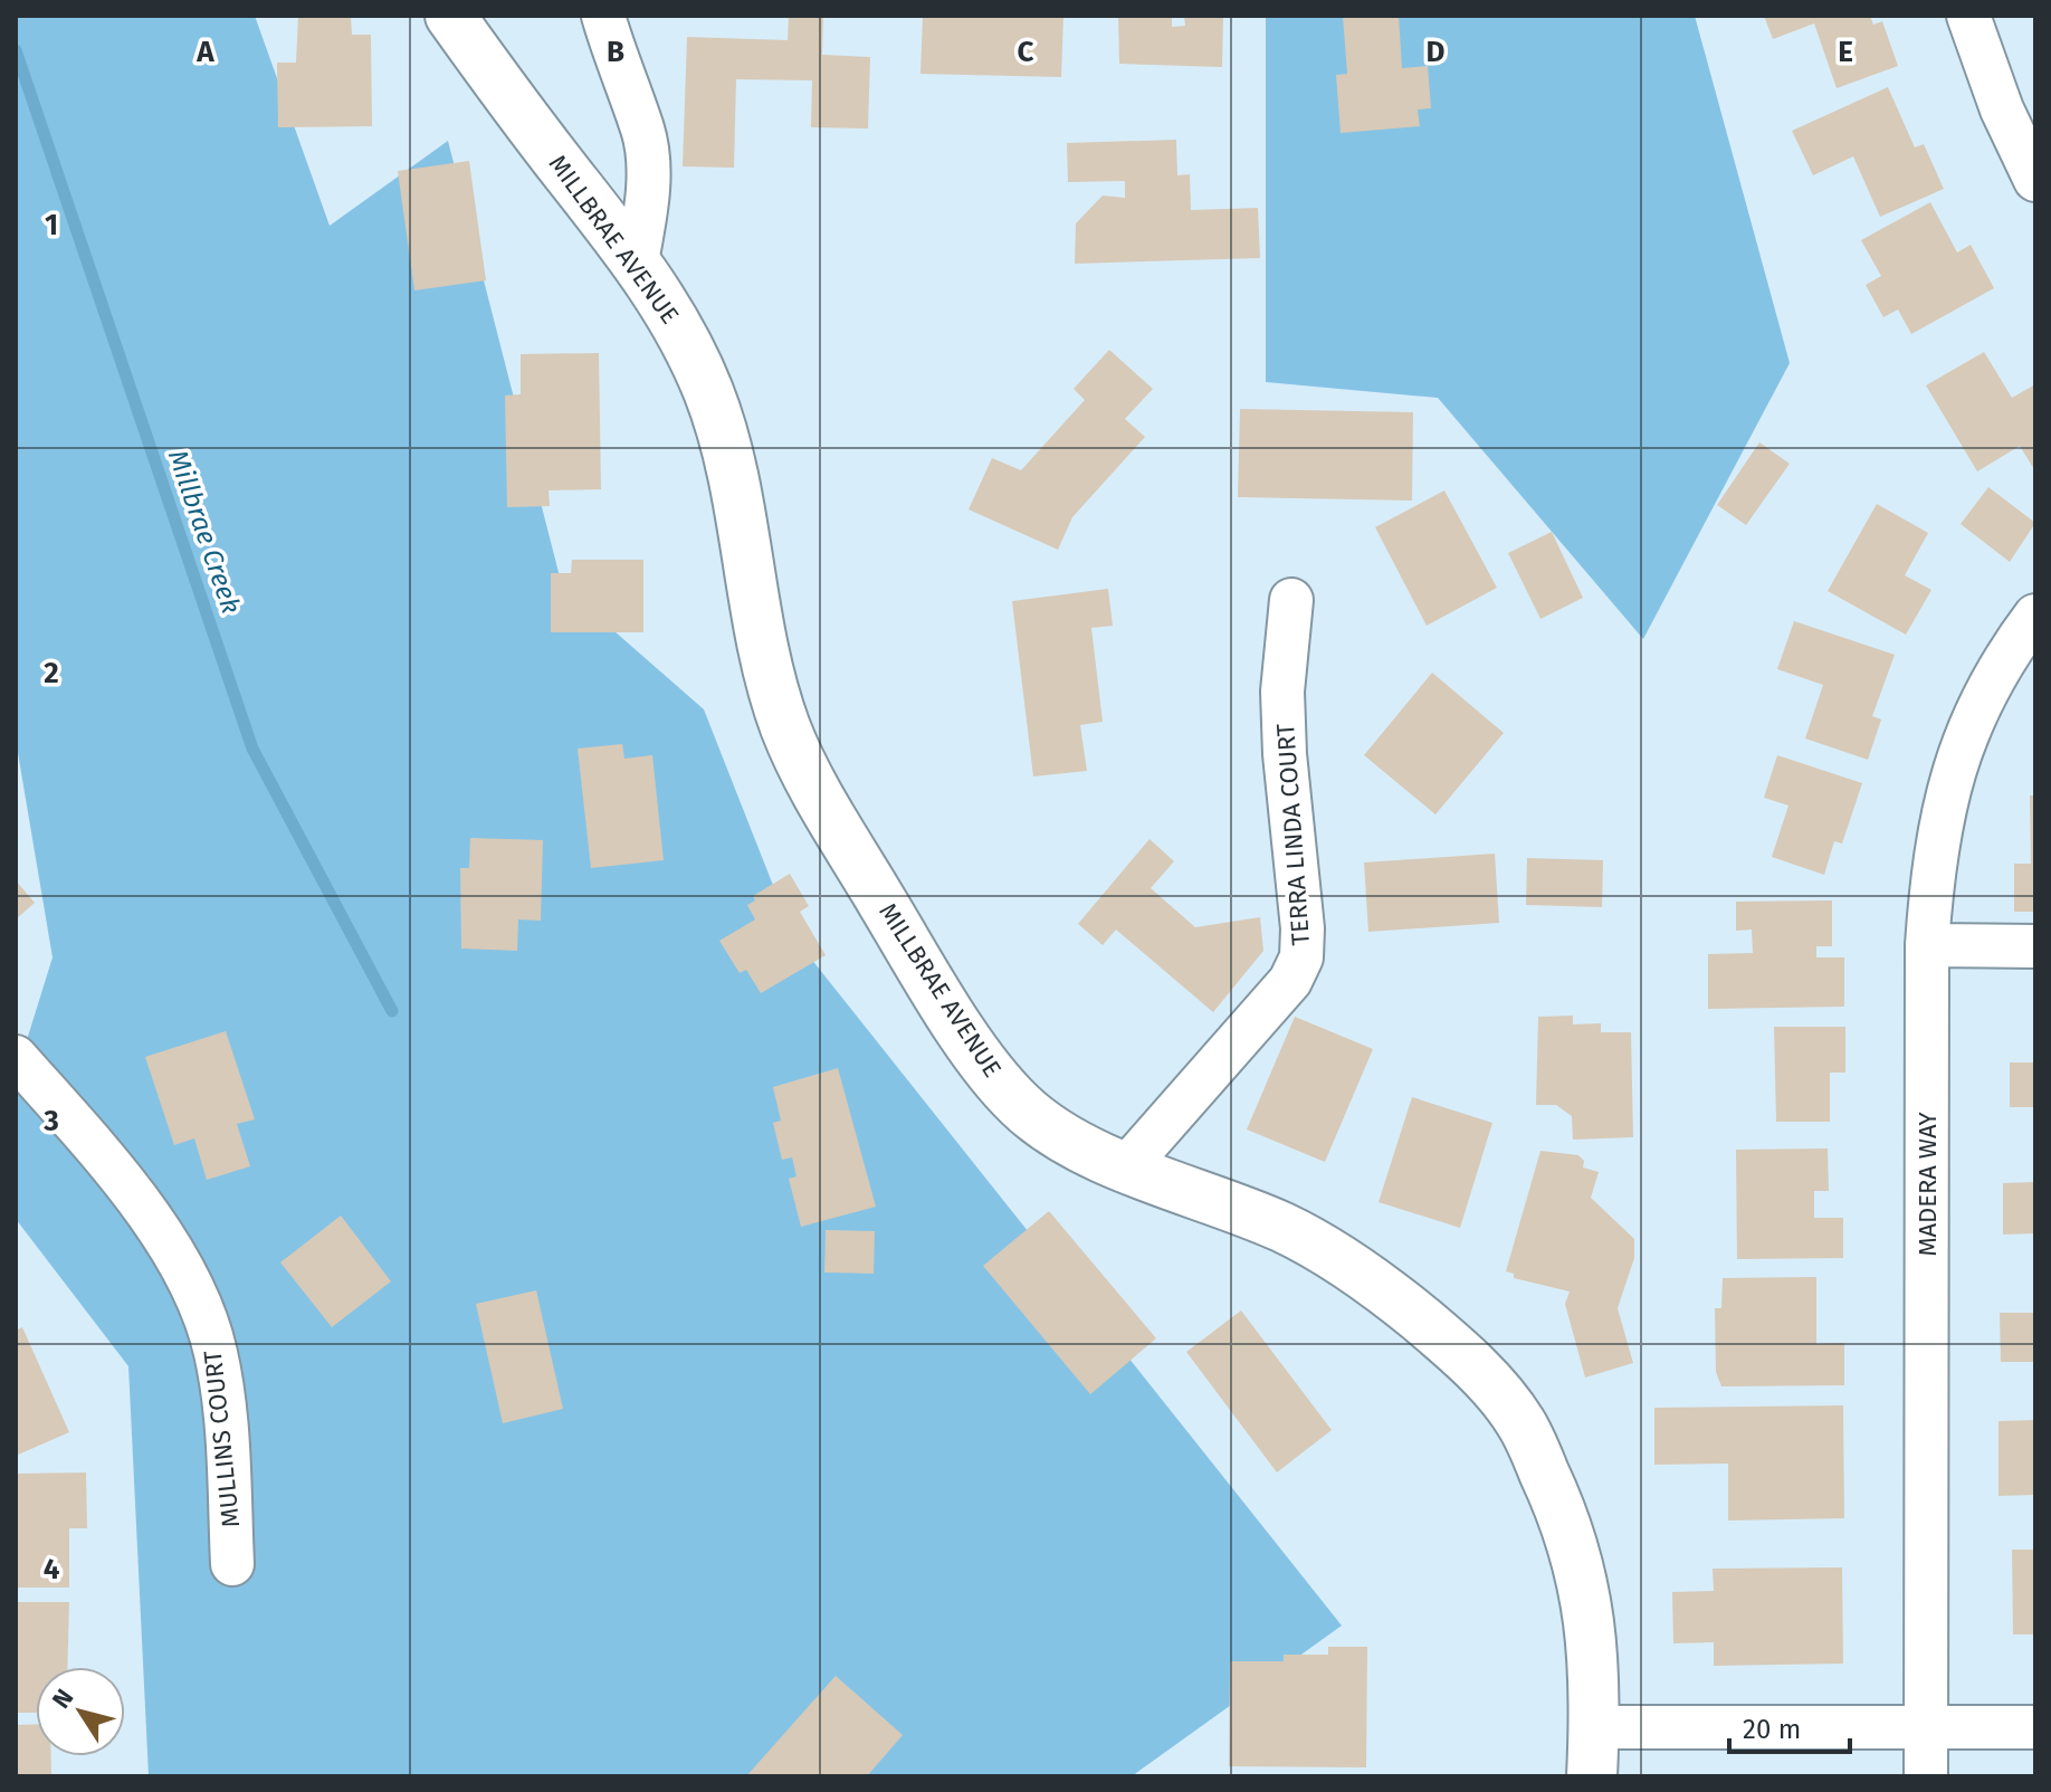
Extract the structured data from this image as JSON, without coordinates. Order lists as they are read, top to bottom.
{
  "streets": {
    "street": [
      "MILLBRAE AVENUE",
      "TERRA LINDA COURT",
      "MADERA WAY",
      "MULLINS COURT"
    ]
  },
  "crossings": [
    ["MILLBRAE AVENUE", "TERRA LINDA COURT"]
  ],
  "water": ["Millbrae Creek"],
  "scale_bar": "20 m",
  "north": "top left",
  "grid": {
    "columns": [
      "A",
      "B",
      "C",
      "D",
      "E"
    ],
    "rows": [
      "1",
      "2",
      "3",
      "4"
    ]
  }
}
